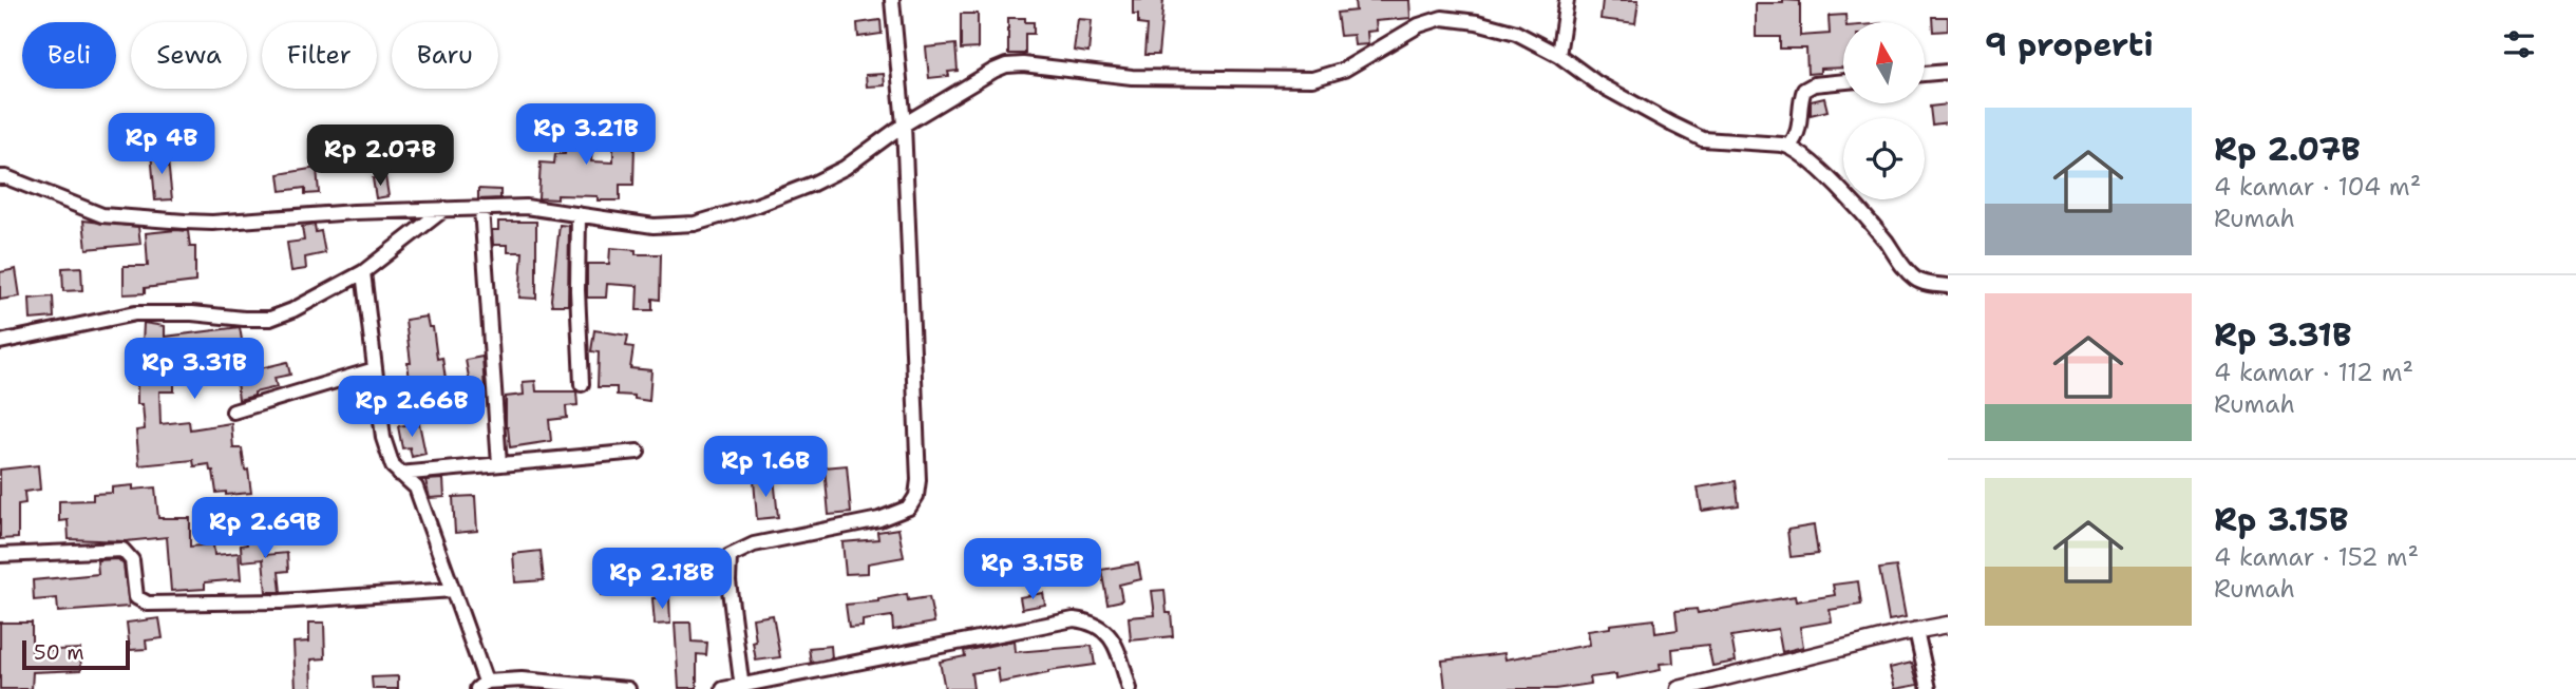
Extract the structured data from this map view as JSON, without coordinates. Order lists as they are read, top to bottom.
{
  "scale_bar": "50 m",
  "north": "top",
  "page": {
    "heading": "9 properti",
    "chip": [
      "Beli",
      "Sewa",
      "Filter",
      "Baru"
    ],
    "list": [
      {
        "name": "Rp 2.07B",
        "note": "4 kamar · 104 m² · Rumah"
      },
      {
        "name": "Rp 3.31B",
        "note": "4 kamar · 112 m² · Rumah"
      },
      {
        "name": "Rp 3.15B",
        "note": "4 kamar · 152 m² · Rumah"
      }
    ],
    "price": [
      "Rp 3.21B",
      "Rp 4B",
      "Rp 2.07B",
      "Rp 3.31B",
      "Rp 2.66B",
      "Rp 1.6B",
      "Rp 2.69B",
      "Rp 3.15B",
      "Rp 2.18B"
    ],
    "scale": "50 m"
  }
}
